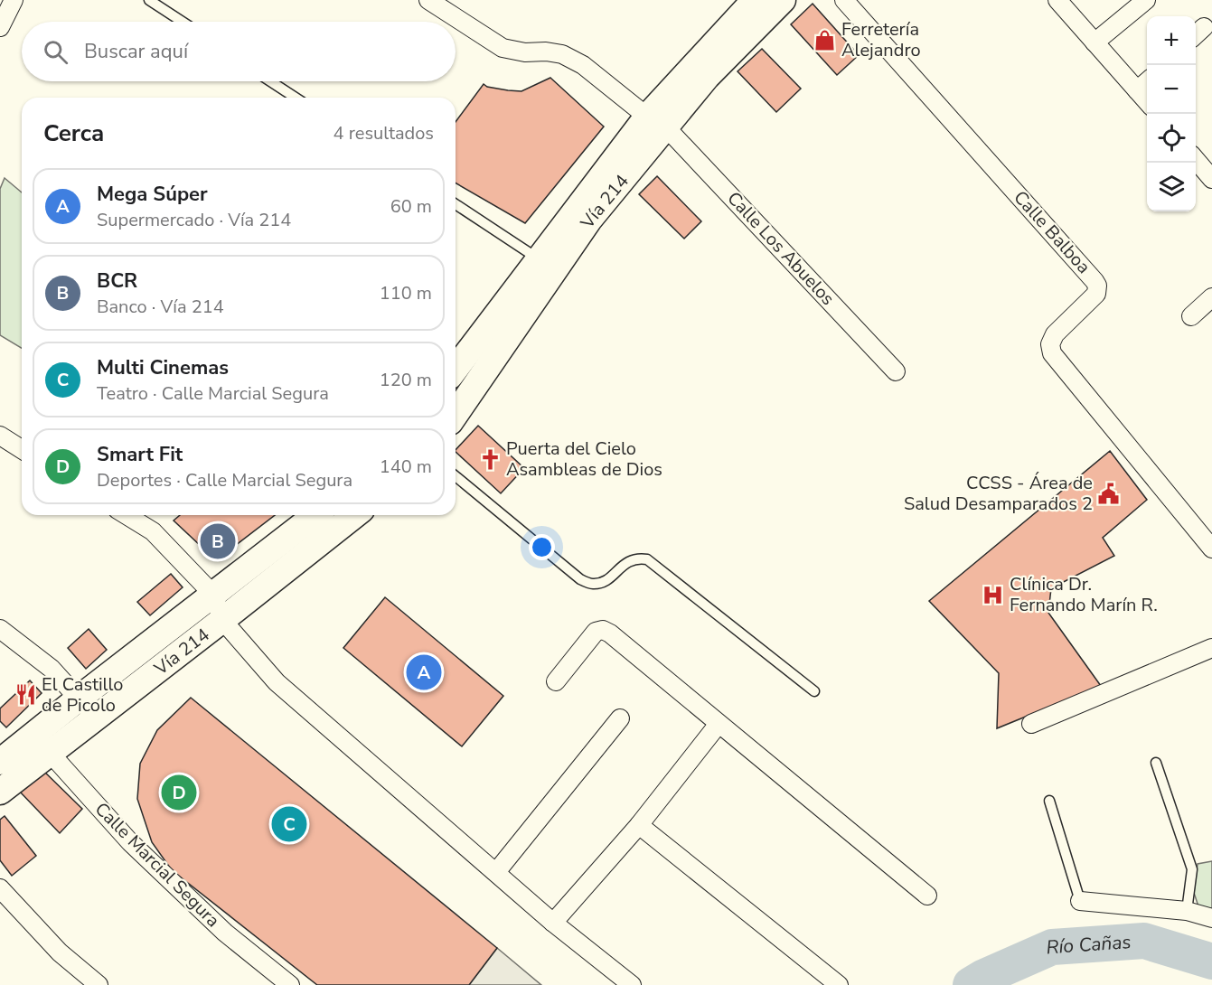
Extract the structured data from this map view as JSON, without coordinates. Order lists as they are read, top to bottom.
{
  "streets": {
    "main road": ["Vía 214"],
    "street": ["Calle Balboa", "Calle Los Abuelos", "Calle Marcial Segura"]
  },
  "crossings": [
    ["Vía 214", "Calle Los Abuelos"],
    ["Vía 214", "Calle Marcial Segura"]
  ],
  "water": ["Río Cañas"],
  "places": {
    "shop": ["Ferretería Alejandro"],
    "church": ["Puerta del Cielo Asambleas de Dios"],
    "public building": ["CCSS - Área de Salud Desamparados 2"],
    "hospital": ["Clínica Dr. Fernando Marín R."],
    "restaurant": ["El Castillo de Picolo"]
  },
  "page": {
    "map_buttons": ["+", "−"],
    "search": "Buscar aquí",
    "heading": ["Cerca", "4 resultados"],
    "list": [
      {
        "mark": "A",
        "name": "Mega Súper",
        "note": "Supermercado · Vía 214",
        "value": "60 m"
      },
      {
        "mark": "B",
        "name": "BCR",
        "note": "Banco · Vía 214",
        "value": "110 m"
      },
      {
        "mark": "C",
        "name": "Multi Cinemas",
        "note": "Teatro · Calle Marcial Segura",
        "value": "120 m"
      },
      {
        "mark": "D",
        "name": "Smart Fit",
        "note": "Deportes · Calle Marcial Segura",
        "value": "140 m"
      }
    ],
    "pins": [
      "B",
      "A",
      "D",
      "C"
    ]
  }
}
